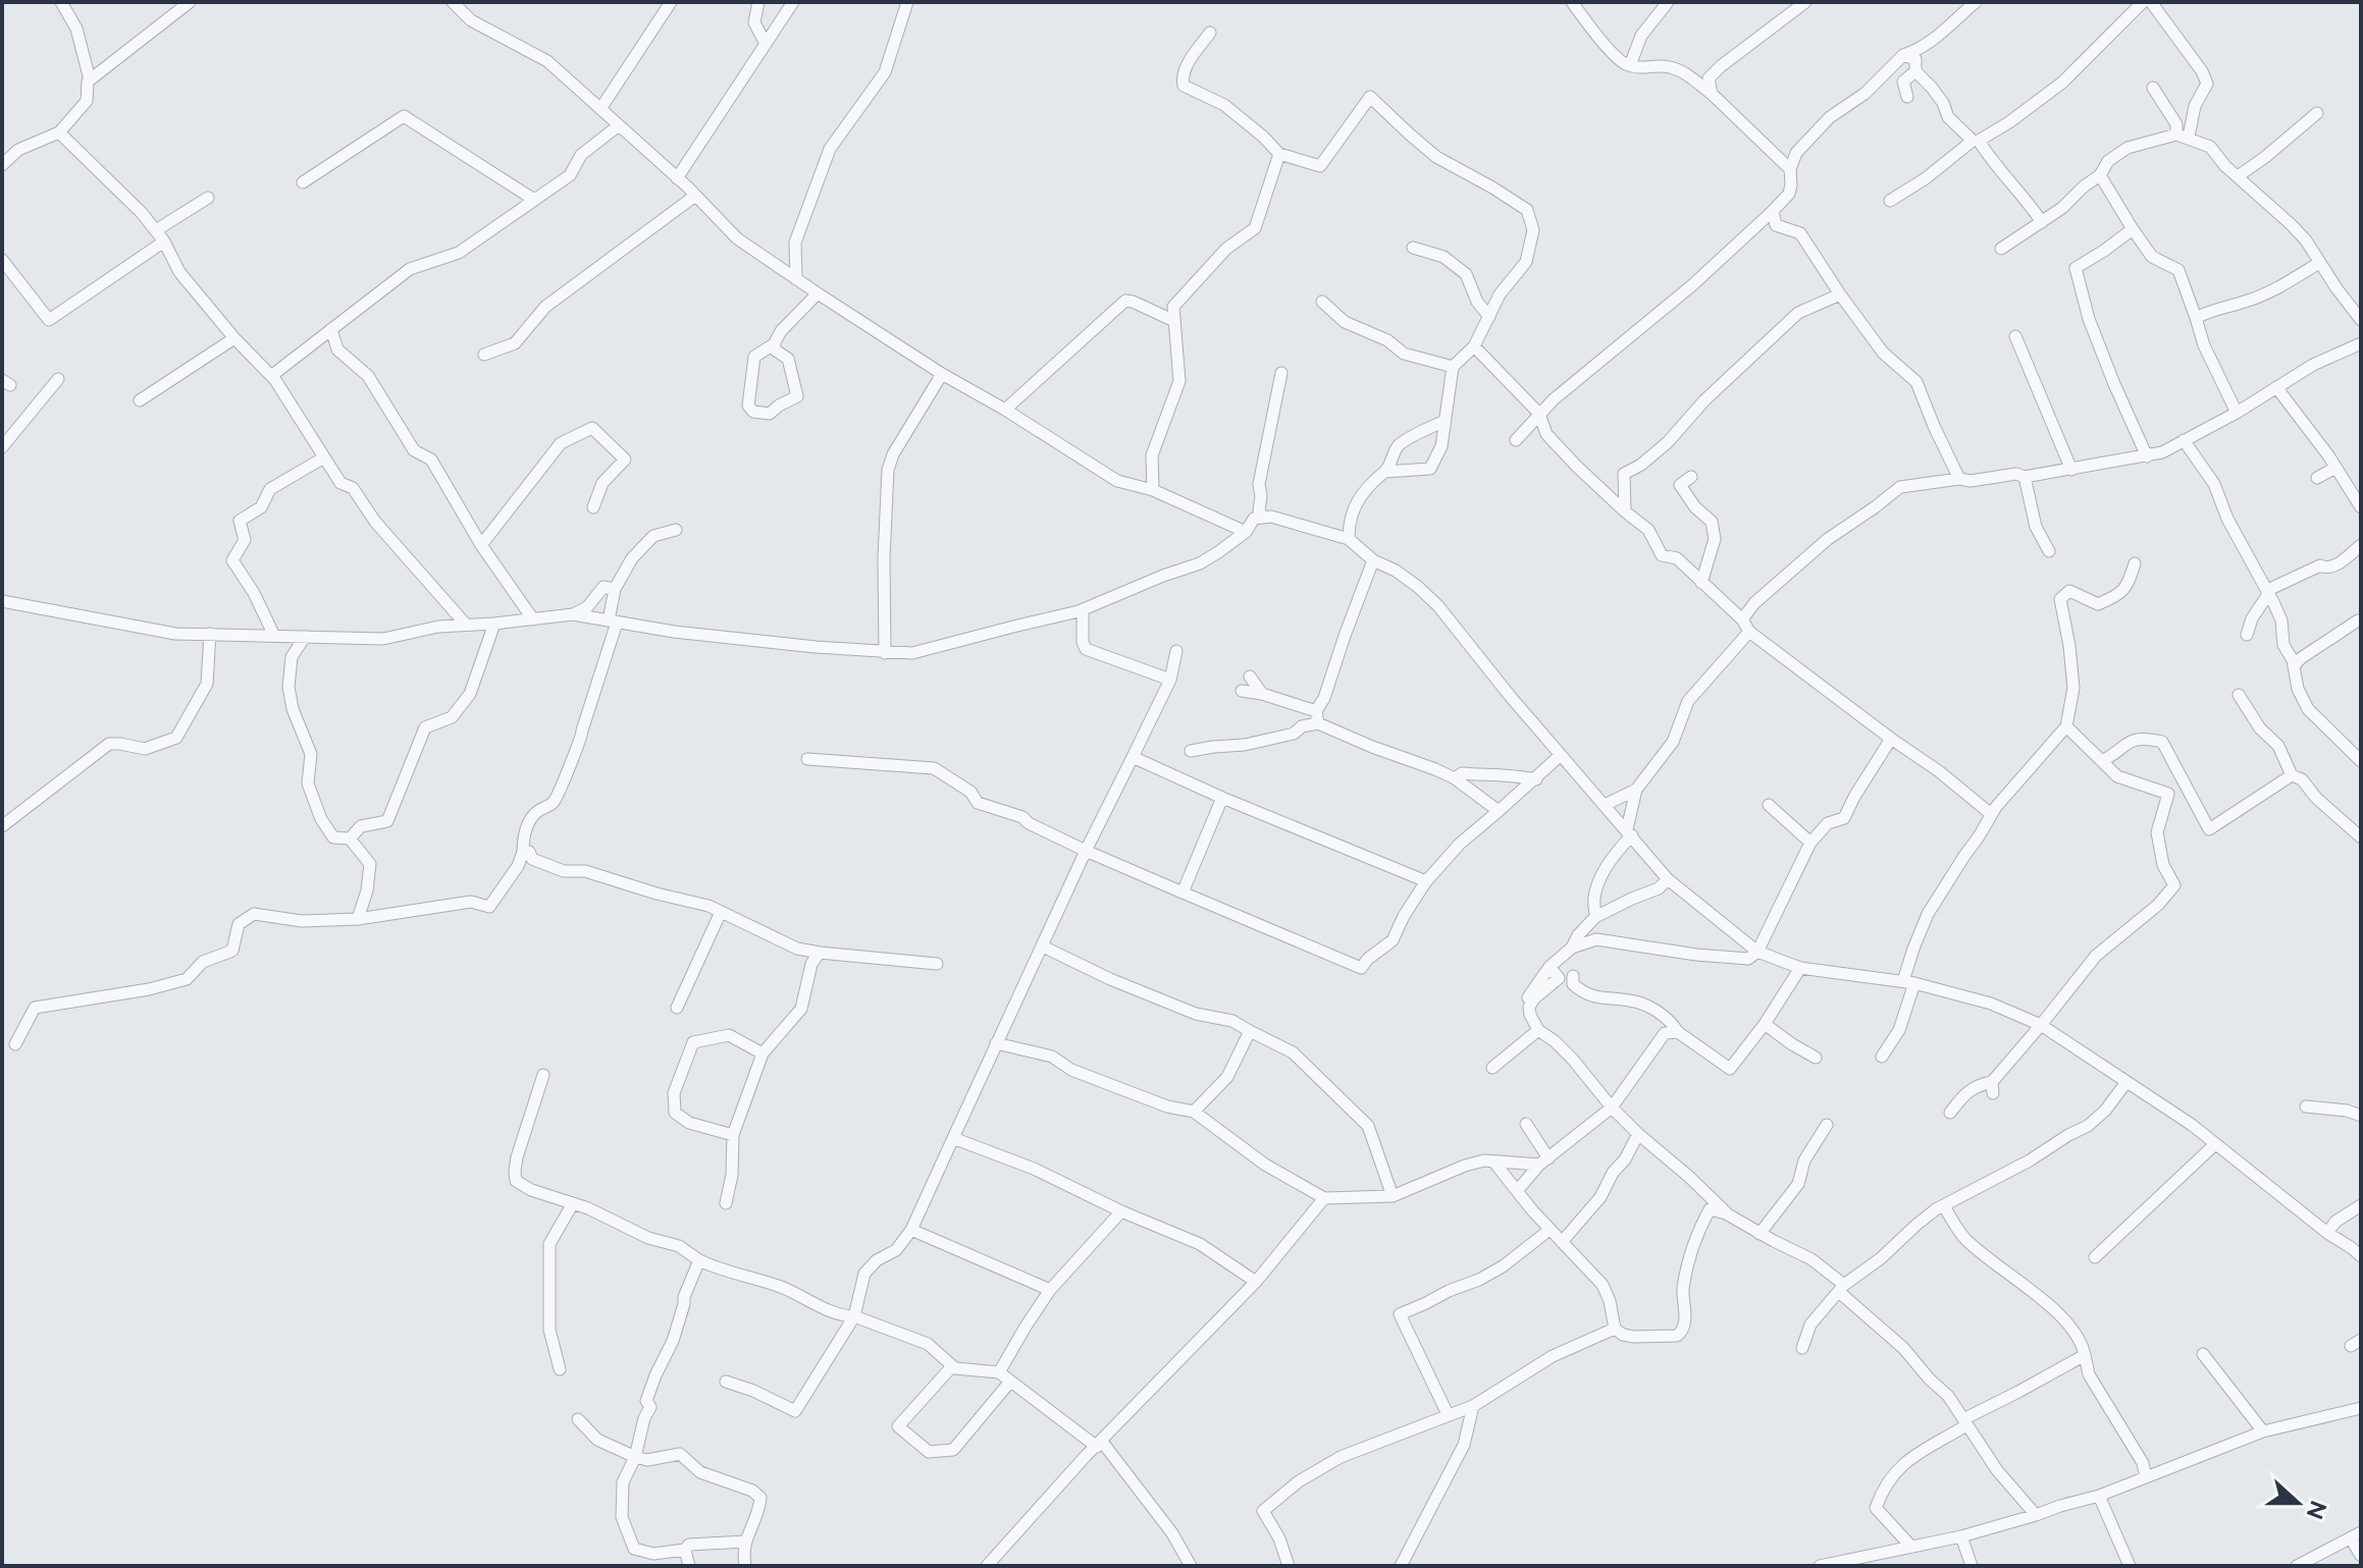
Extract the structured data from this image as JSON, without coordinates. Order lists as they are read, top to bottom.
{
  "north": "right"
}
